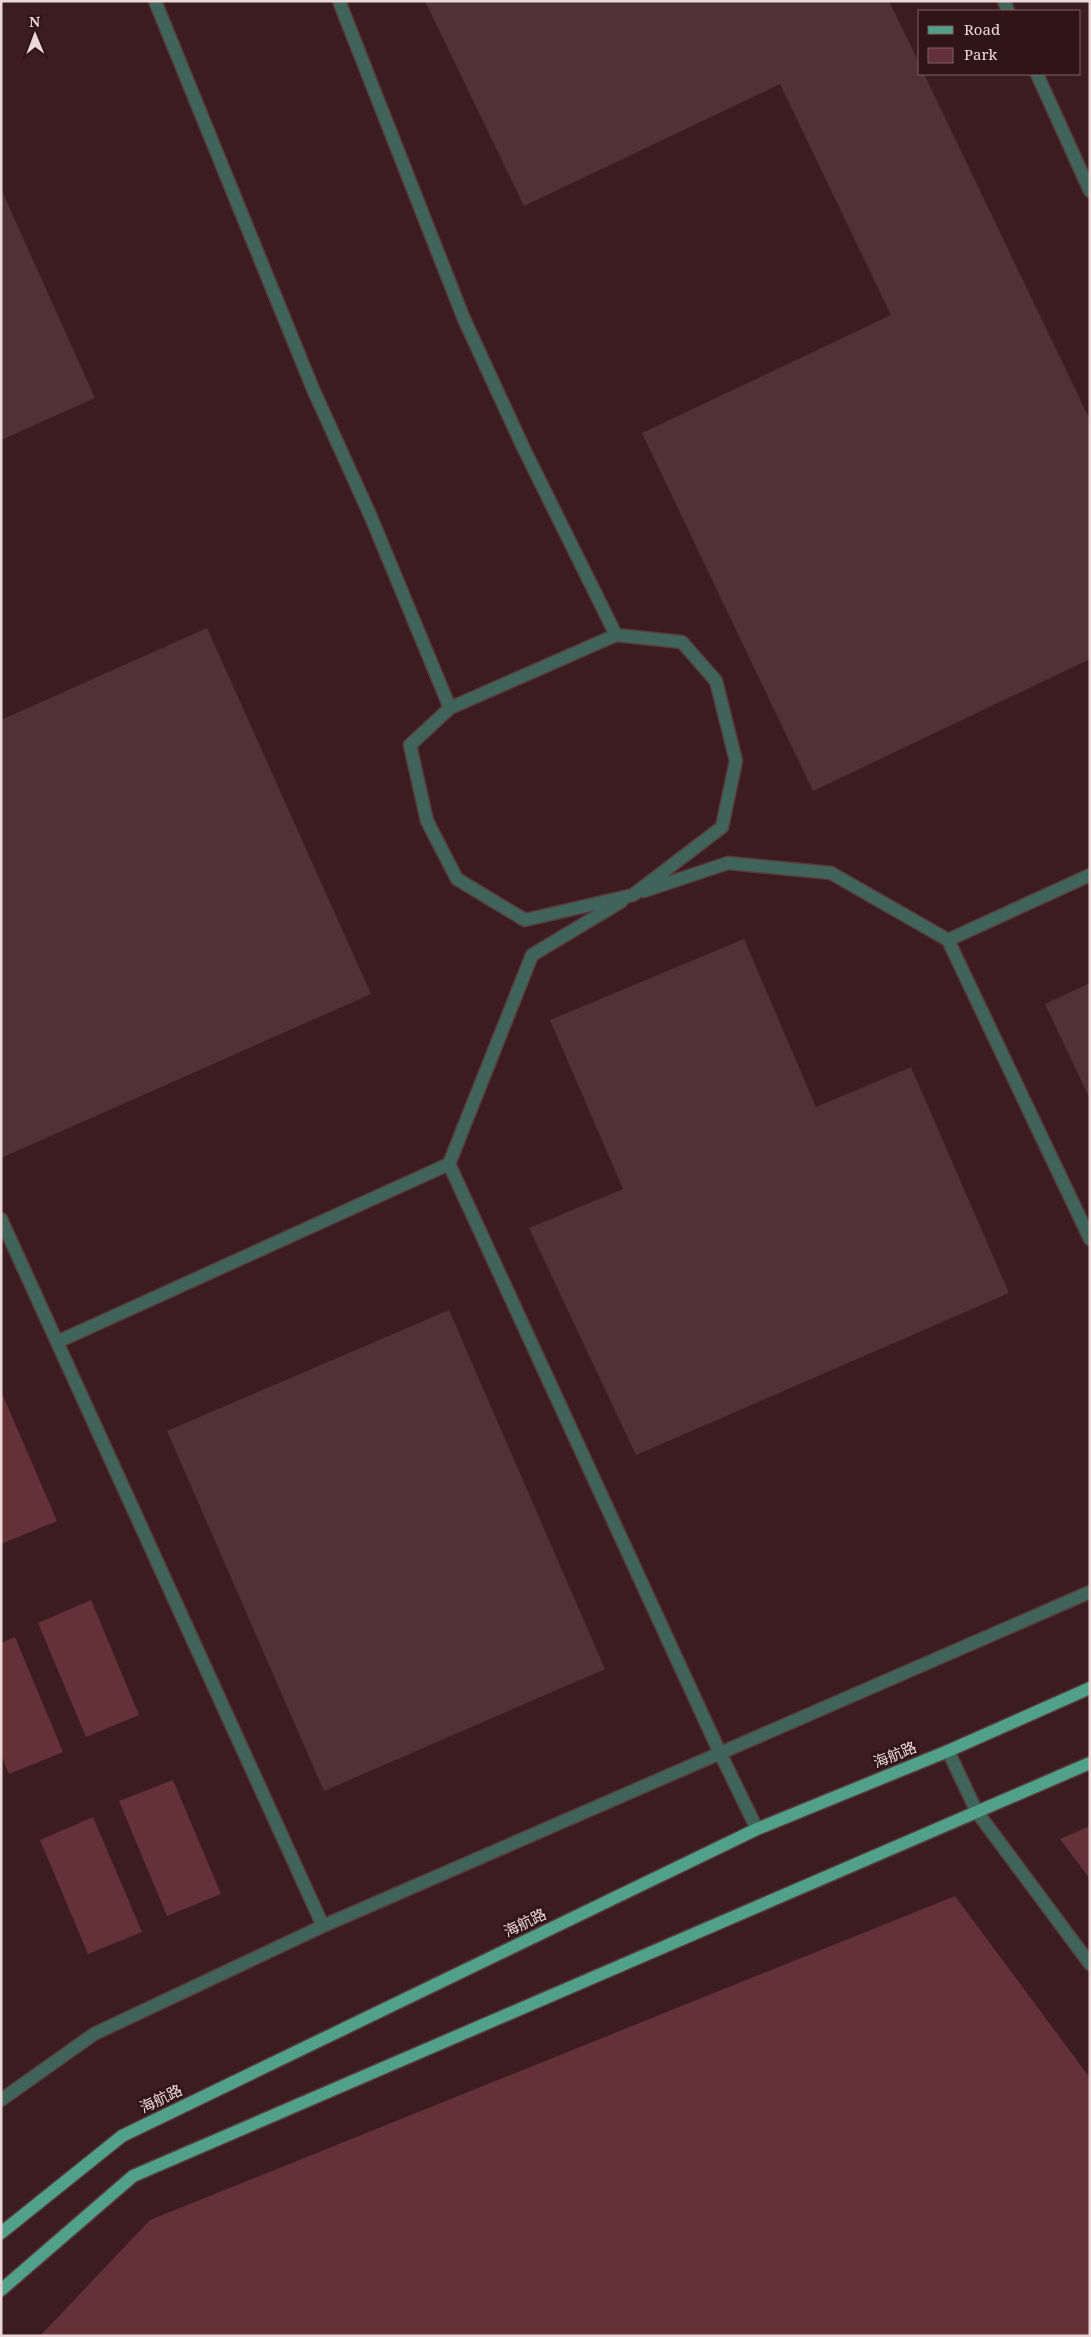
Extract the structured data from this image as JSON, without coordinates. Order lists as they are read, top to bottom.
{
  "streets": {
    "main road": ["海航路"]
  },
  "legend": ["Road", "Park"],
  "north": "top"
}
